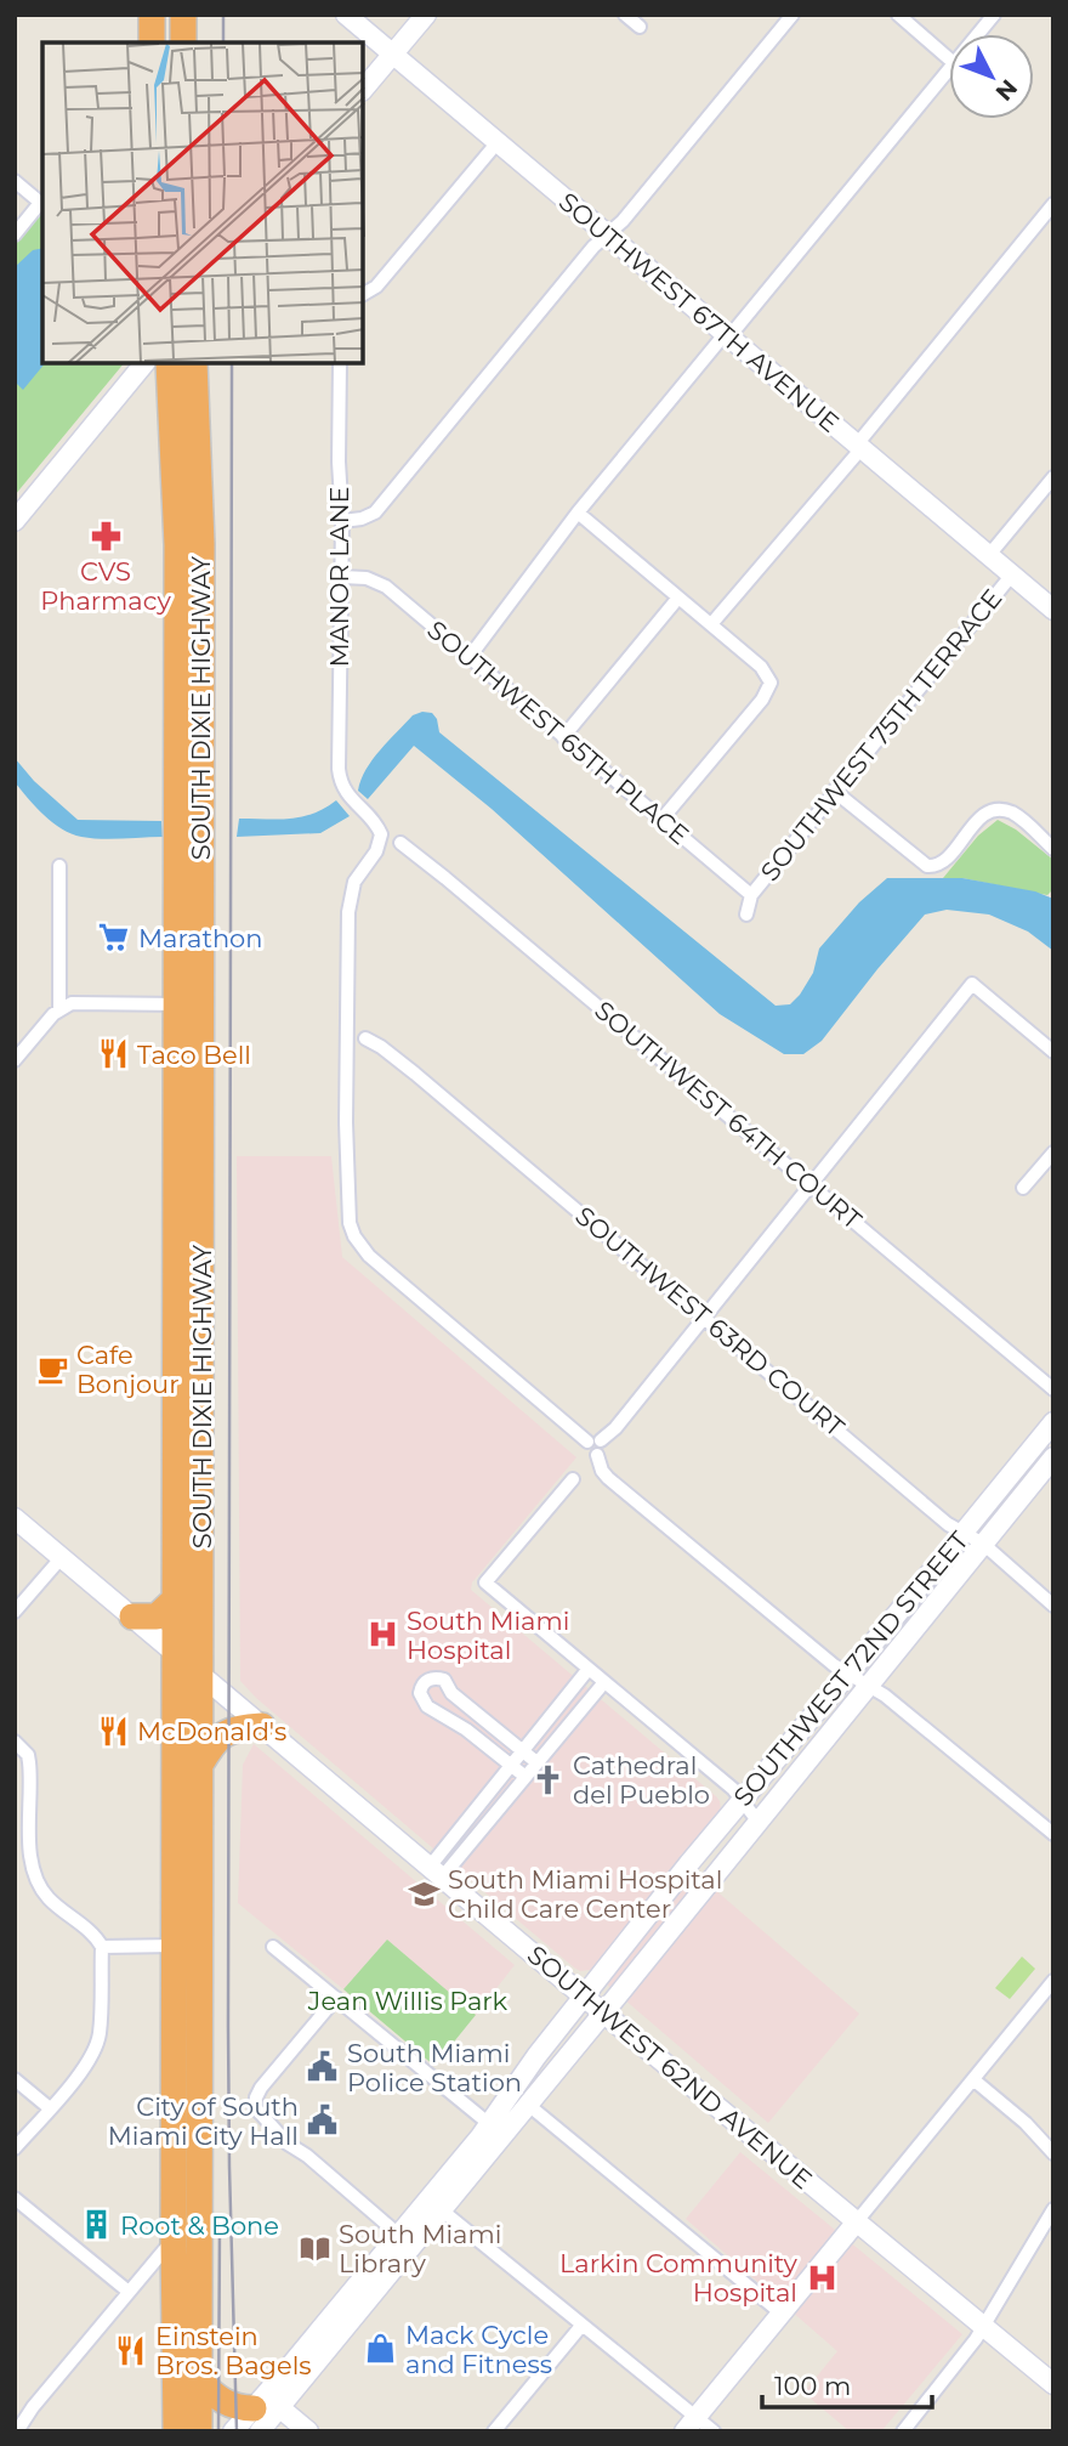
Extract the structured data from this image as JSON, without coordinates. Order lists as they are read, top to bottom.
{
  "streets": {
    "highway": ["SOUTH DIXIE HIGHWAY"],
    "main road": ["SOUTHWEST 67TH AVENUE", "SOUTHWEST 72ND STREET", "SOUTHWEST 62ND AVENUE"],
    "street": [
      "MANOR LANE",
      "SOUTHWEST 65TH PLACE",
      "SOUTHWEST 75TH TERRACE",
      "SOUTHWEST 64TH COURT",
      "SOUTHWEST 63RD COURT"
    ]
  },
  "crossings": [
    ["SOUTHWEST 67TH AVENUE", "SOUTHWEST 75TH TERRACE"],
    ["MANOR LANE", "SOUTHWEST 65TH PLACE"],
    ["SOUTH DIXIE HIGHWAY", "SOUTHWEST 62ND AVENUE"],
    ["SOUTHWEST 65TH PLACE", "SOUTHWEST 75TH TERRACE"],
    ["SOUTHWEST 63RD COURT", "SOUTHWEST 72ND STREET"],
    ["SOUTHWEST 72ND STREET", "SOUTHWEST 62ND AVENUE"]
  ],
  "parks": ["Jean Willis Park"],
  "places": {
    "pharmacy": ["CVS Pharmacy"],
    "supermarket": ["Marathon"],
    "restaurant": ["Taco Bell", "McDonald's", "Einstein Bros. Bagels"],
    "cafe": ["Cafe Bonjour"],
    "hospital": ["South Miami Hospital", "Larkin Community Hospital"],
    "church": ["Cathedral del Pueblo"],
    "school or university": ["South Miami Hospital Child Care Center"],
    "public building": ["South Miami Police Station", "City of South Miami City Hall"],
    "building": ["Root & Bone"],
    "library": ["South Miami Library"],
    "shop": ["Mack Cycle and Fitness"]
  },
  "scale_bar": "100 m",
  "north": "bottom right"
}
